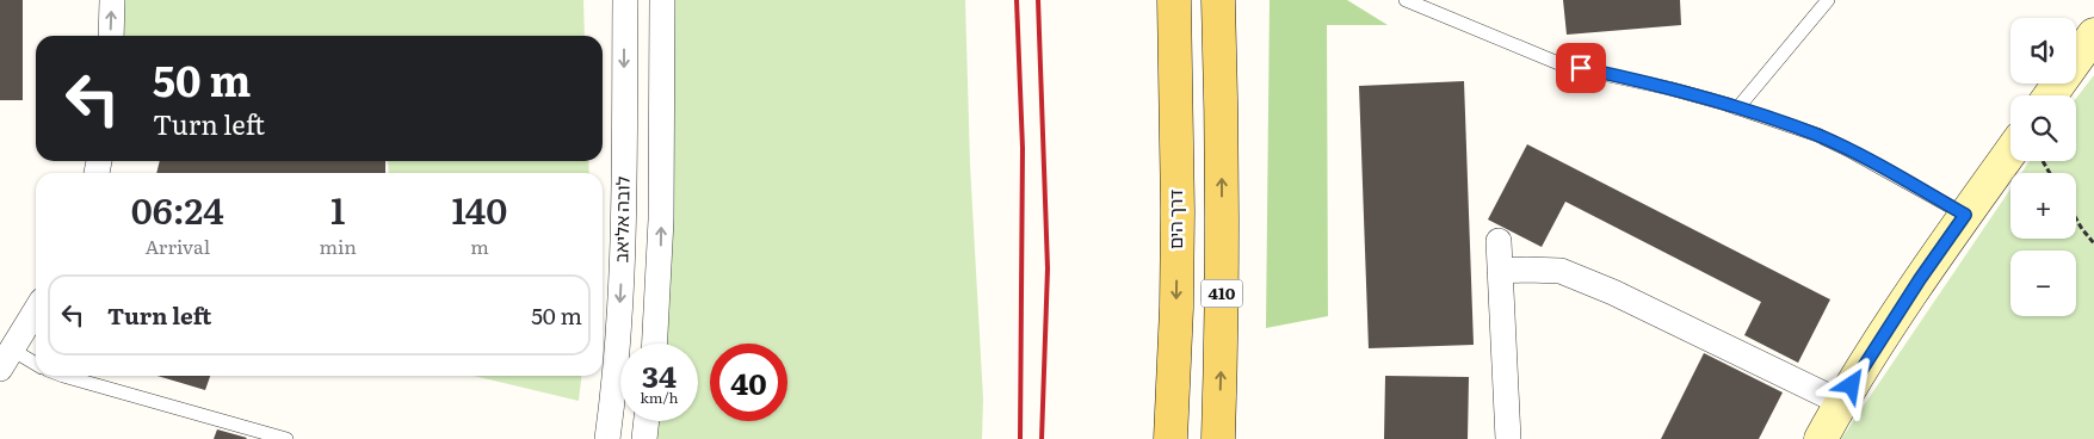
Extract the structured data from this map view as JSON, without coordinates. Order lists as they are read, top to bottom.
{
  "streets": {
    "main road": ["דרך הים", "410"],
    "street": ["לובה אליאב"]
  },
  "page": {
    "map_buttons": ["+", "−"],
    "turn": ["50 m", "Turn left"],
    "eta": [
      "06:24",
      "Arrival",
      "1",
      "min",
      "140",
      "m"
    ],
    "list": [
      {
        "name": "Turn left",
        "value": "50 m"
      }
    ],
    "speed": "34 km/h",
    "limit": "40"
  }
}
